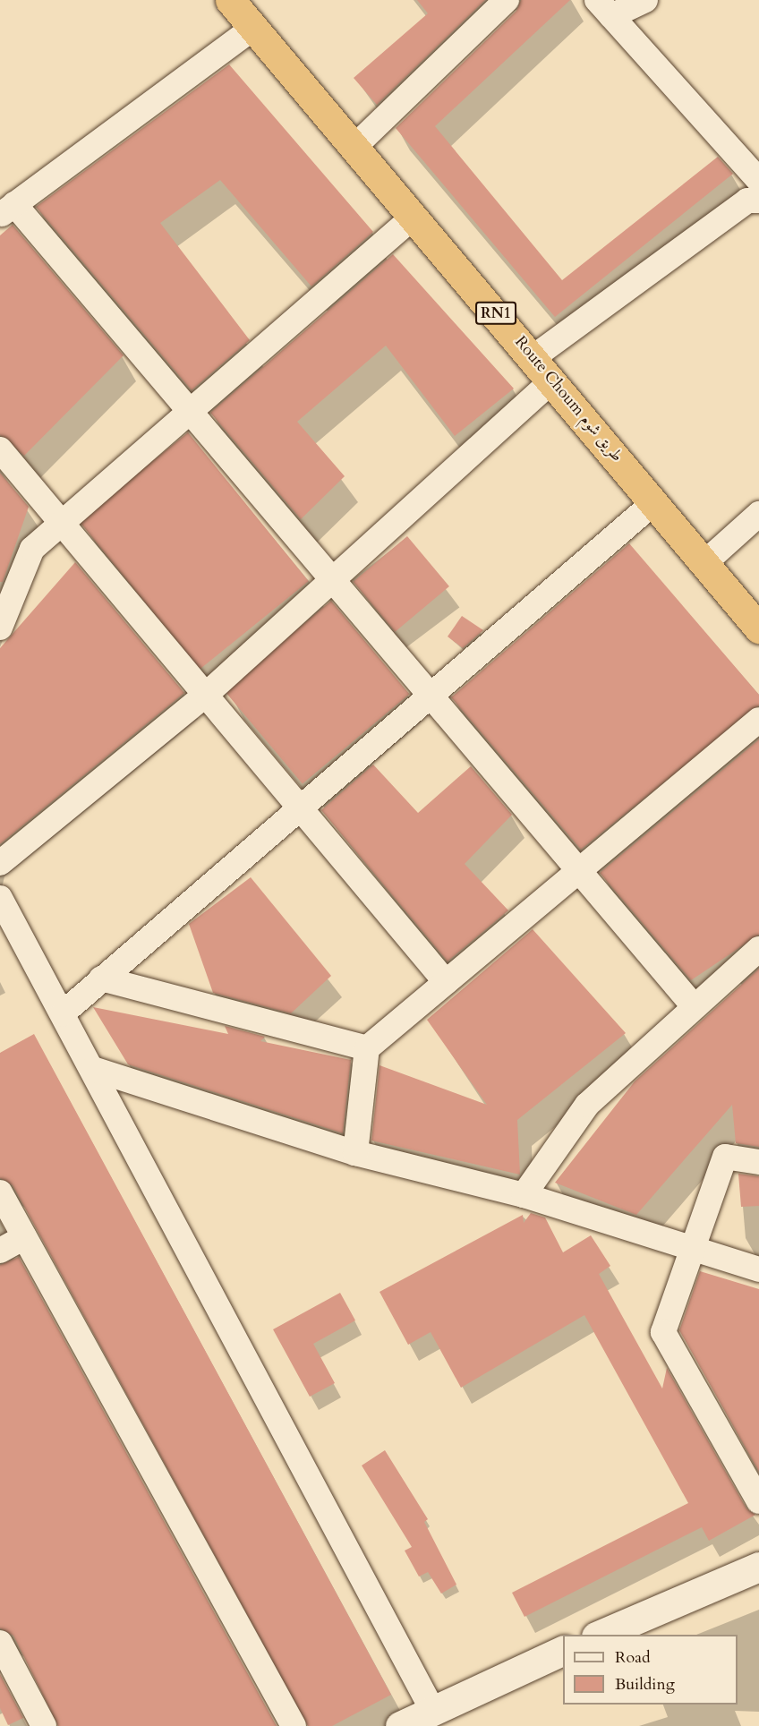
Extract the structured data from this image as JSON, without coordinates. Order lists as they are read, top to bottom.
{
  "streets": {
    "highway": ["RN1", "Route Choum طريق شوم"]
  },
  "legend": ["Road", "Building"]
}
